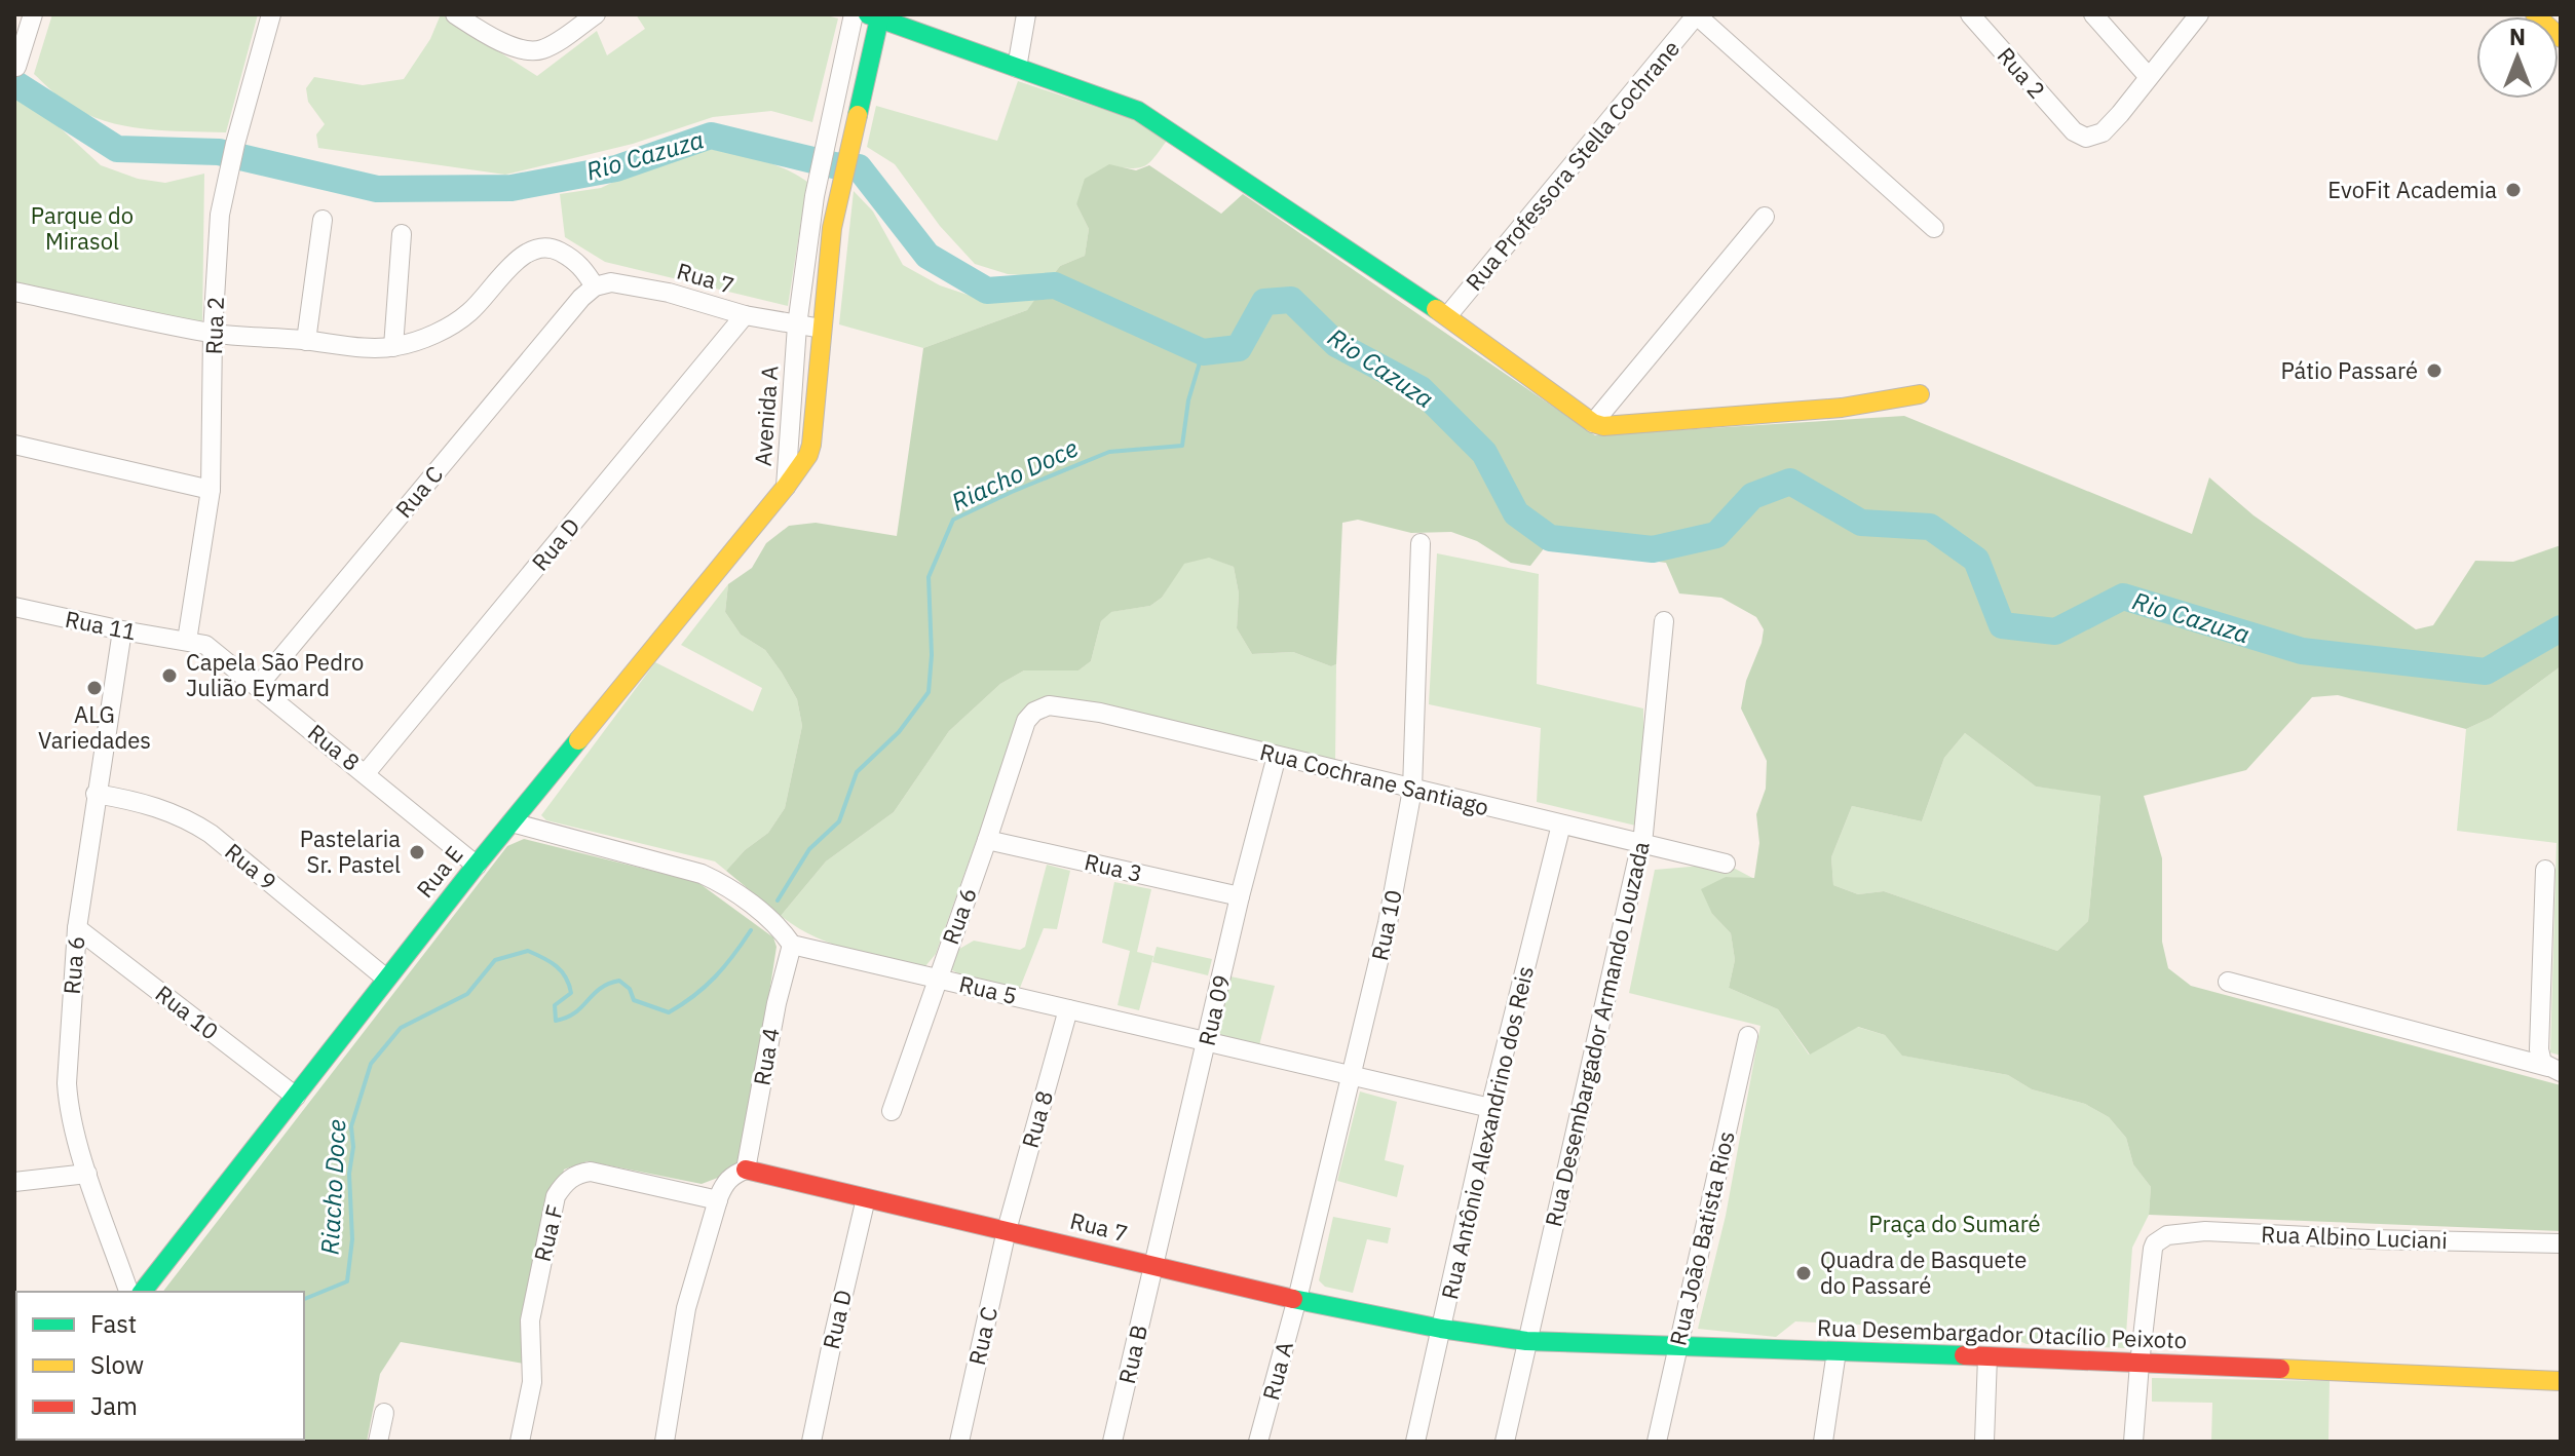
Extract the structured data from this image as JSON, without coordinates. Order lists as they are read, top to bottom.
{
  "streets": {
    "street": [
      "Rua 2",
      "Rua Professora Stella Cochrane",
      "Rua 7",
      "Avenida A",
      "Rua C",
      "Rua D",
      "Rua 11",
      "Rua 8",
      "Rua Cochrane Santiago",
      "Rua 9",
      "Rua 3",
      "Rua E",
      "Rua 6",
      "Rua 10",
      "Rua 5",
      "Rua 09",
      "Rua Desembargador Armando Louzada",
      "Rua 4",
      "Rua Antônio Alexandrino dos Reis",
      "Rua F",
      "Rua Albino Luciani",
      "Rua João Batista Rios",
      "Rua Desembargador Otacílio Peixoto",
      "Rua B",
      "Rua A"
    ]
  },
  "crossings": [
    ["Rua 2", "Rua 11"],
    ["Rua 2", "Rua 8"],
    ["Rua 7", "Avenida A"],
    ["Rua 7", "Rua C"],
    ["Rua 7", "Rua D"],
    ["Rua 7", "Rua 8"],
    ["Rua 7", "Rua 10"],
    ["Rua 7", "Rua 09"],
    ["Rua 7", "Rua 4"],
    ["Rua 7", "Rua Antônio Alexandrino dos Reis"],
    ["Rua 7", "Rua Desembargador Otacílio Peixoto"],
    ["Rua 7", "Rua B"],
    ["Rua 7", "Rua A"],
    ["Avenida A", "Rua E"],
    ["Rua C", "Rua 8"],
    ["Rua D", "Rua 8"],
    ["Rua 11", "Rua 8"],
    ["Rua 11", "Rua 6"],
    ["Rua 8", "Rua E"],
    ["Rua 8", "Rua 5"],
    ["Rua Cochrane Santiago", "Rua 6"],
    ["Rua Cochrane Santiago", "Rua 10"],
    ["Rua Cochrane Santiago", "Rua 09"],
    ["Rua Cochrane Santiago", "Rua Desembargador Armando Louzada"],
    ["Rua Cochrane Santiago", "Rua Antônio Alexandrino dos Reis"],
    ["Rua 9", "Rua E"],
    ["Rua 9", "Rua 6"],
    ["Rua 3", "Rua 6"],
    ["Rua 3", "Rua 09"],
    ["Rua E", "Rua 10"],
    ["Rua 6", "Rua 10"],
    ["Rua 6", "Rua 5"],
    ["Rua 10", "Rua 5"],
    ["Rua 10", "Rua A"],
    ["Rua 5", "Rua 09"],
    ["Rua 5", "Rua 4"],
    ["Rua 5", "Rua Antônio Alexandrino dos Reis"],
    ["Rua 09", "Rua B"],
    ["Rua Desembargador Armando Louzada", "Rua Desembargador Otacílio Peixoto"],
    ["Rua Antônio Alexandrino dos Reis", "Rua Desembargador Otacílio Peixoto"],
    ["Rua Albino Luciani", "Rua Desembargador Otacílio Peixoto"],
    ["Rua João Batista Rios", "Rua Desembargador Otacílio Peixoto"]
  ],
  "water": ["Rio Cazuza", "Riacho Doce"],
  "parks": ["Parque do Mirasol", "Praça do Sumaré"],
  "places": [
    "EvoFit Academia",
    "Pátio Passaré",
    "Capela São Pedro Julião Eymard",
    "ALG Variedades",
    "Pastelaria Sr. Pastel",
    "Quadra de Basquete do Passaré"
  ],
  "legend": ["Fast", "Slow", "Jam"],
  "north": "top"
}
